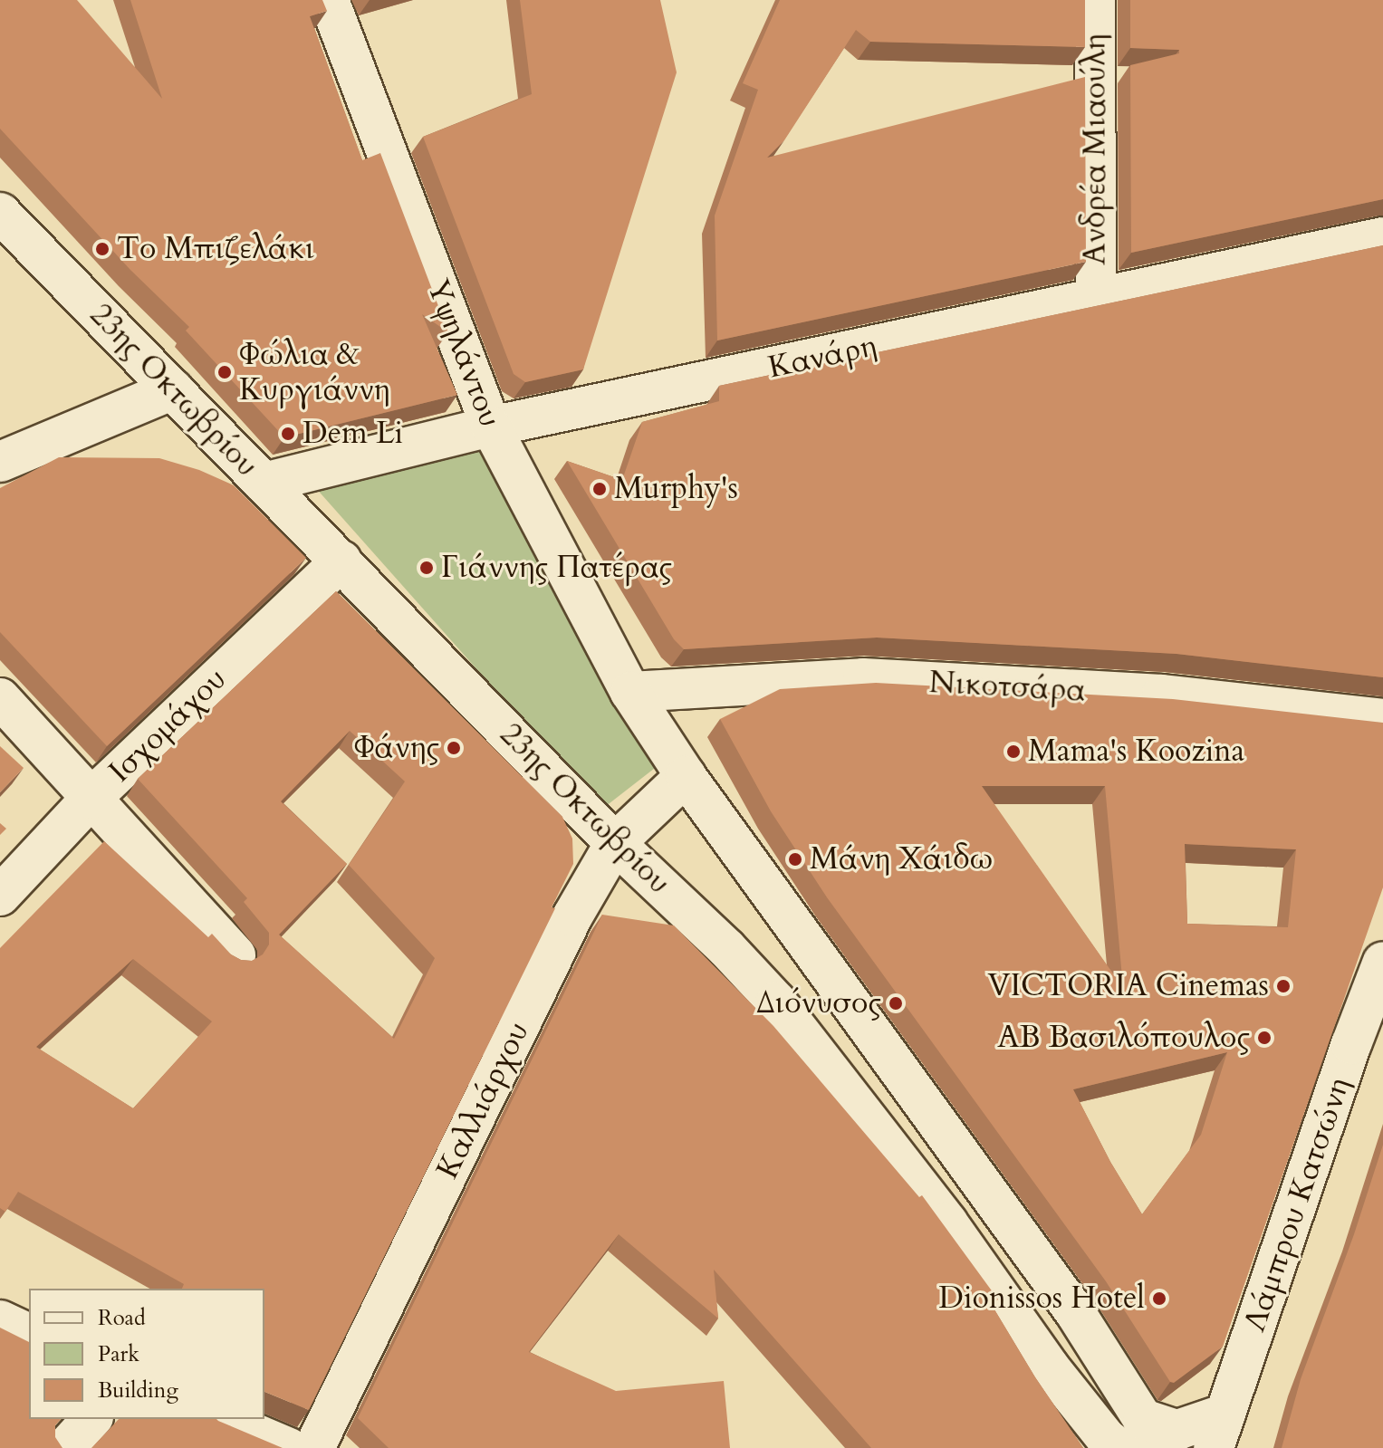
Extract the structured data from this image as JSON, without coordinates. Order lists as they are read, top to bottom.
{
  "streets": {
    "street": [
      "Ανδρέα Μιαούλη",
      "Υψηλάντου",
      "Κανάρη",
      "23ης Οκτωβρίου",
      "Νικοτσάρα",
      "Ισχομάχου",
      "Καλλιάρχου",
      "Λάμπρου Κατσώνη"
    ]
  },
  "crossings": [
    ["Ανδρέα Μιαούλη", "Κανάρη"],
    ["Υψηλάντου", "Κανάρη"],
    ["Υψηλάντου", "Νικοτσάρα"],
    ["Κανάρη", "23ης Οκτωβρίου"],
    ["23ης Οκτωβρίου", "Ισχομάχου"],
    ["23ης Οκτωβρίου", "Καλλιάρχου"]
  ],
  "places": [
    "Το Μπιζελάκι",
    "Φώλια & Κυργιάννη",
    "Dem Li",
    "Murphy's",
    "Γιάννης Πατέρας",
    "Φάνης",
    "Mama's Koozina",
    "Μάνη Χάιδω",
    "VICTORIA Cinemas",
    "Διόνυσος",
    "ΑΒ Βασιλόπουλος",
    "Dionissos Hotel"
  ],
  "legend": ["Road", "Park", "Building"]
}
